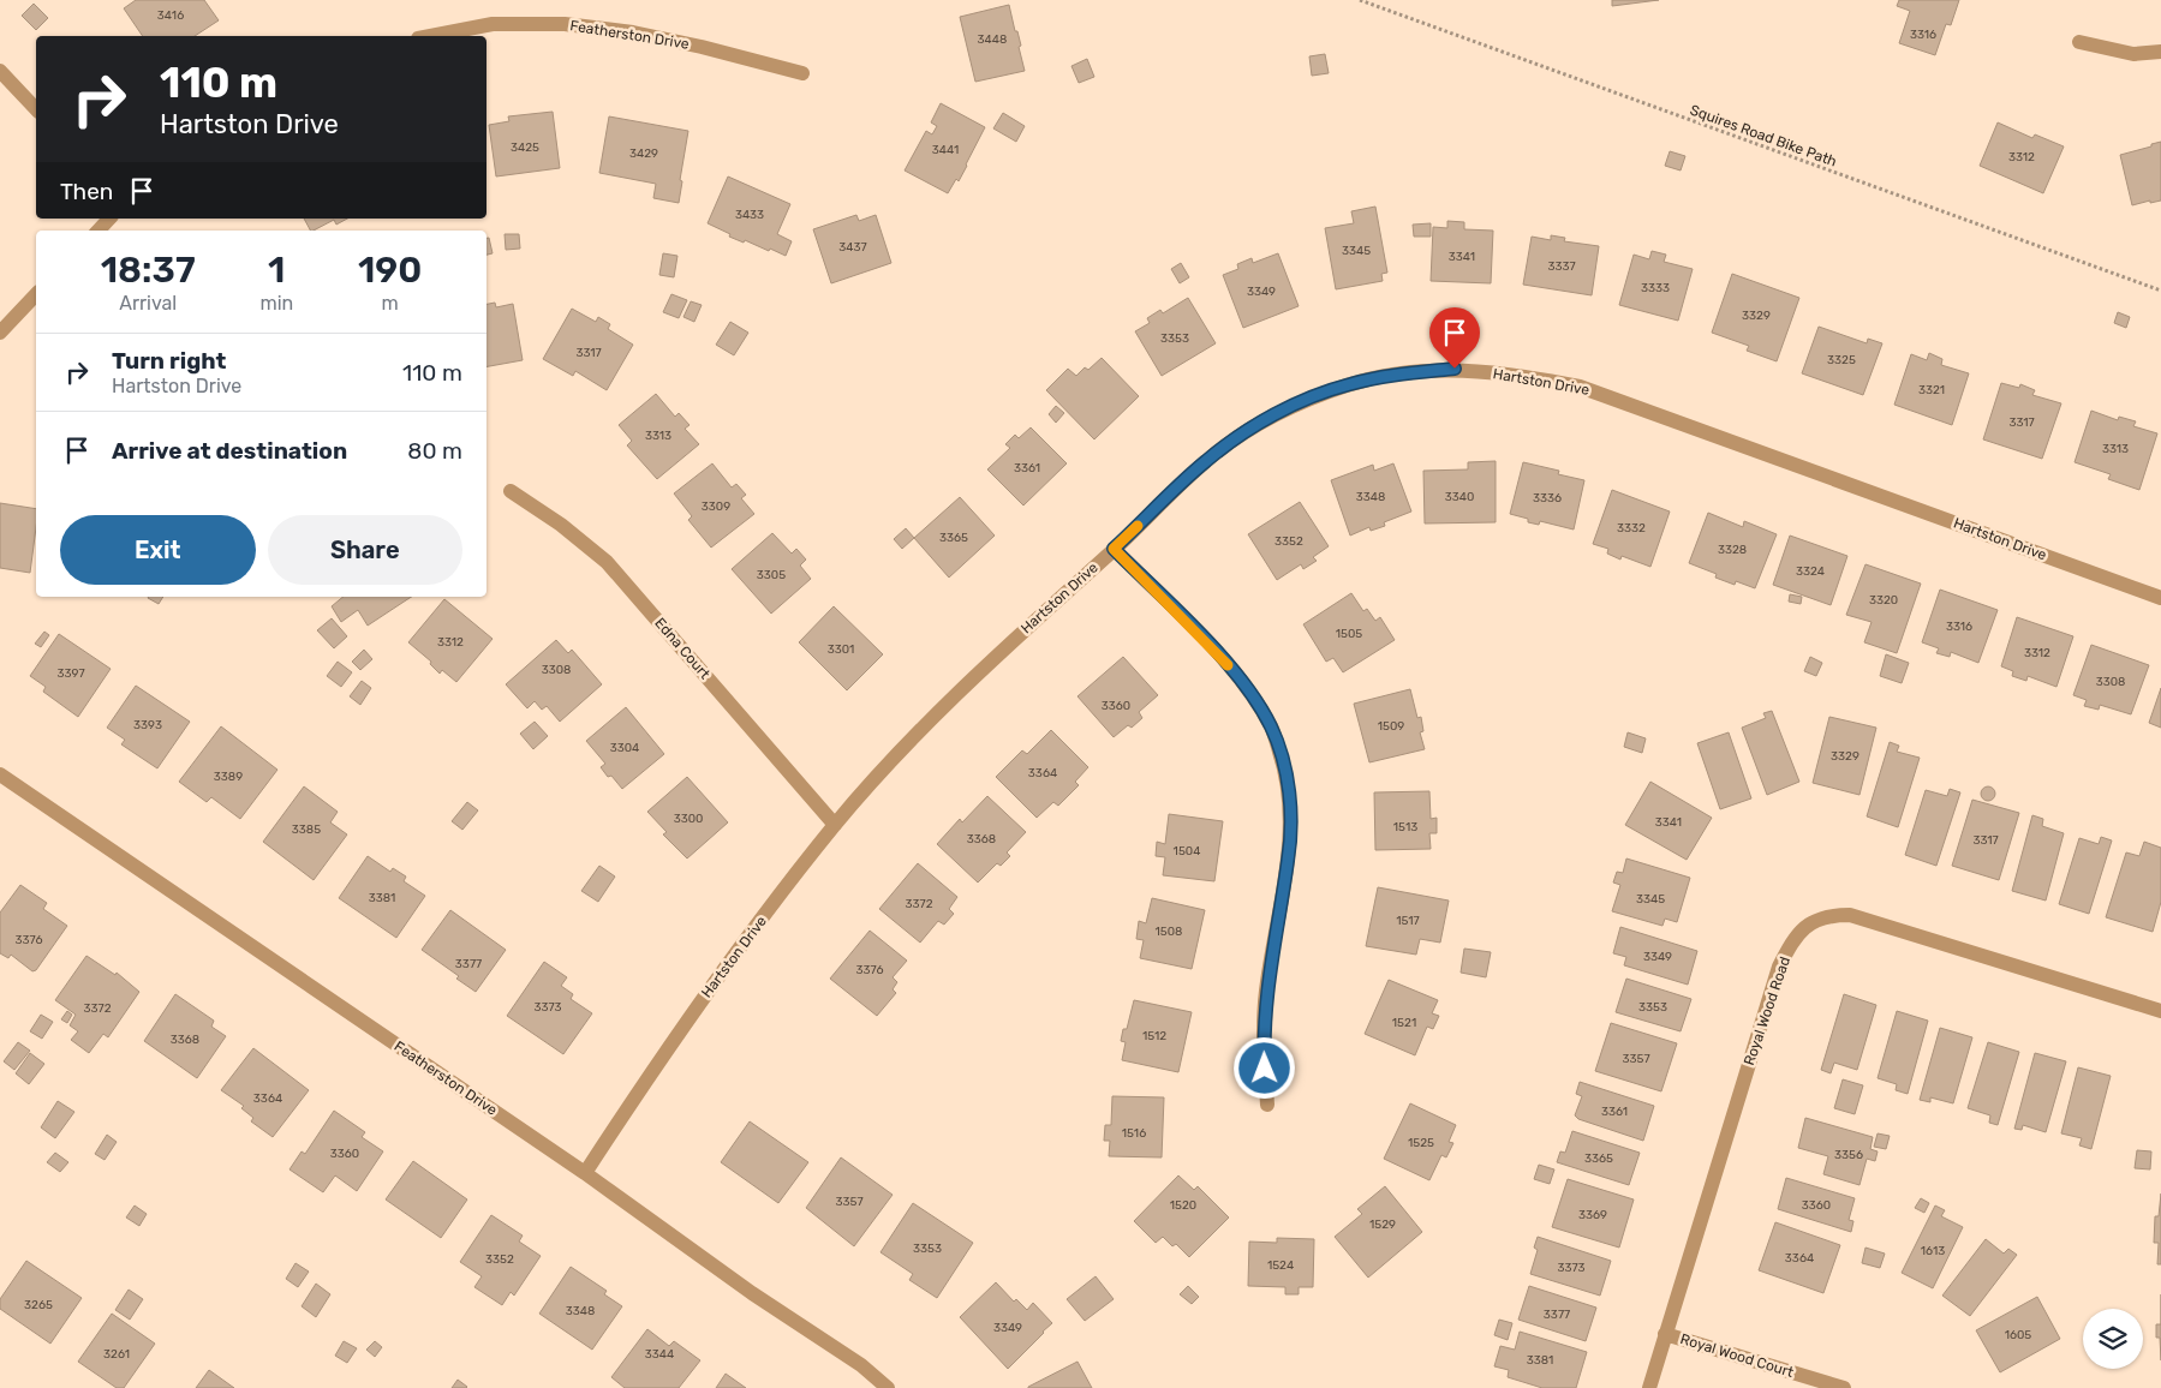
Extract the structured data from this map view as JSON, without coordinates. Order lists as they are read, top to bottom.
{
  "streets": {
    "street": [
      "Featherston Drive",
      "Hartston Drive",
      "Edna Court",
      "Royal Wood Road",
      "Royal Wood Court"
    ],
    "path": ["Squires Road Bike Path"]
  },
  "crossings": [
    ["Featherston Drive", "Hartston Drive"],
    ["Hartston Drive", "Edna Court"],
    ["Royal Wood Road", "Royal Wood Court"]
  ],
  "house_numbers": [
    "3416",
    "3316",
    "3448",
    "3425",
    "3441",
    "3429",
    "3312",
    "3433",
    "3437",
    "3345",
    "3341",
    "3337",
    "3333",
    "3349",
    "3329",
    "3353",
    "3317",
    "3325",
    "3321",
    "3317",
    "3313",
    "3313",
    "3361",
    "3348",
    "3340",
    "3336",
    "3309",
    "3332",
    "3365",
    "3352",
    "3328",
    "3324",
    "3305",
    "3320",
    "3316",
    "1505",
    "3312",
    "3301",
    "3312",
    "3308",
    "3397",
    "3308",
    "3360",
    "3393",
    "1509",
    "3304",
    "3329",
    "3364",
    "3389",
    "3300",
    "3341",
    "1513",
    "3385",
    "3368",
    "3317",
    "1504",
    "3381",
    "3345",
    "3372",
    "1517",
    "1508",
    "3376",
    "3349",
    "3377",
    "3376",
    "3373",
    "3353",
    "3372",
    "1521",
    "1512",
    "3368",
    "3357",
    "3364",
    "3361",
    "1516",
    "1525",
    "3360",
    "3356",
    "3365",
    "3357",
    "1520",
    "3360",
    "3369",
    "1529",
    "3353",
    "1613",
    "3364",
    "3352",
    "1524",
    "3373",
    "3265",
    "3348",
    "3377",
    "3349",
    "1605",
    "3261",
    "3344",
    "3381"
  ],
  "page": {
    "turn": ["110 m", "Hartston Drive"],
    "then": "Then",
    "eta": [
      "18:37",
      "Arrival",
      "1",
      "min",
      "190",
      "m"
    ],
    "list": [
      {
        "name": "Turn right",
        "note": "Hartston Drive",
        "value": "110 m"
      },
      {
        "name": "Arrive at destination",
        "value": "80 m"
      }
    ],
    "buttons": ["Exit", "Share"]
  }
}
